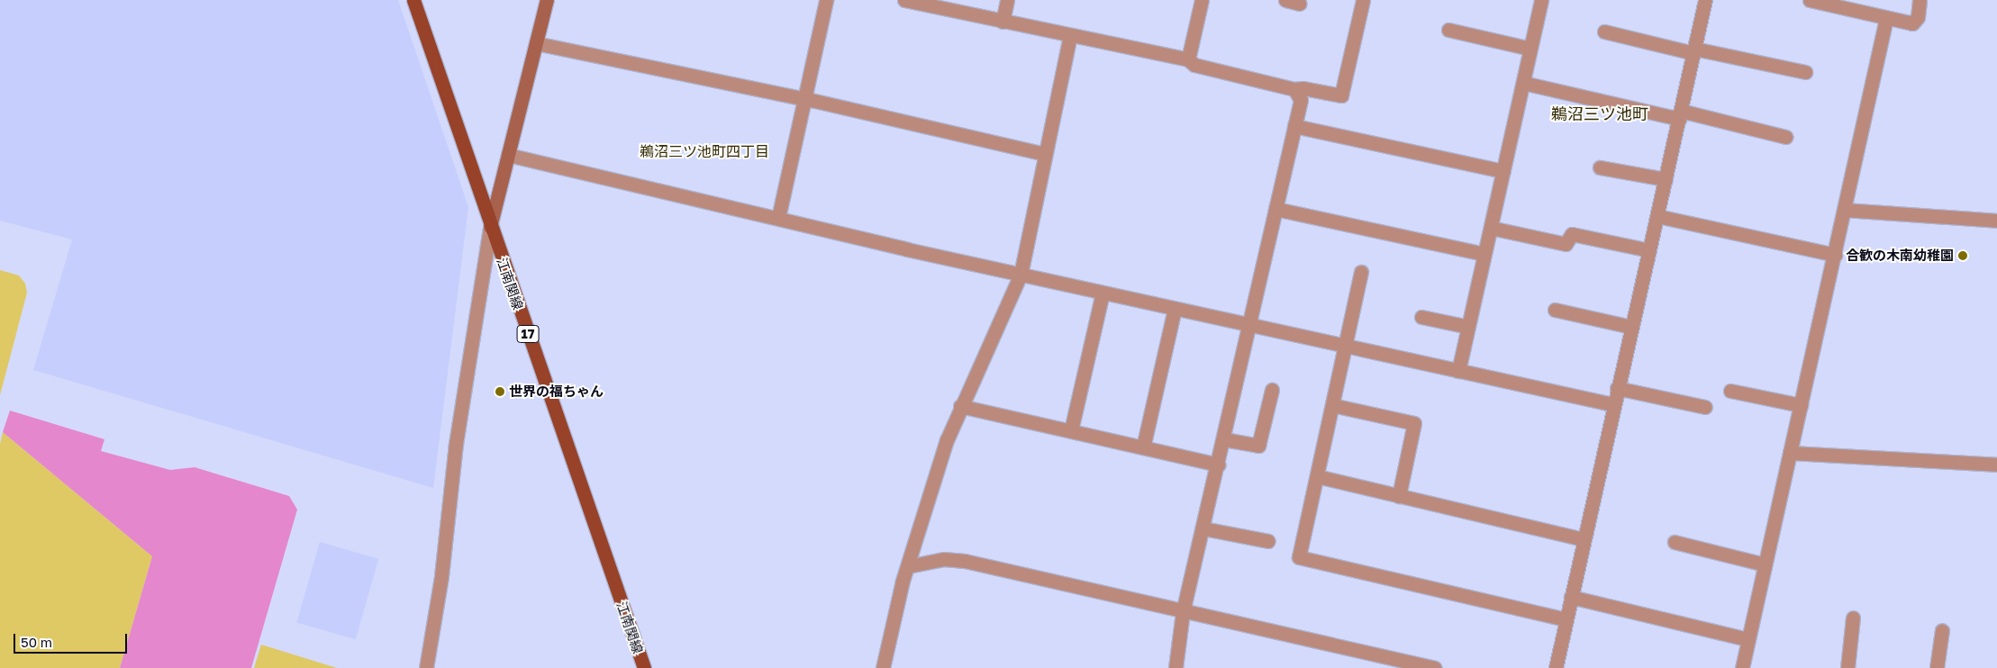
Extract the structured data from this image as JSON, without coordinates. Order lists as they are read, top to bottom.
{
  "streets": {
    "main road": ["江南関線", "17"]
  },
  "districts": ["鵜沼三ツ池町", "鵜沼三ツ池町四丁目"],
  "places": ["合歓の木南幼稚園", "世界の福ちゃん"],
  "scale_bar": "50 m"
}
